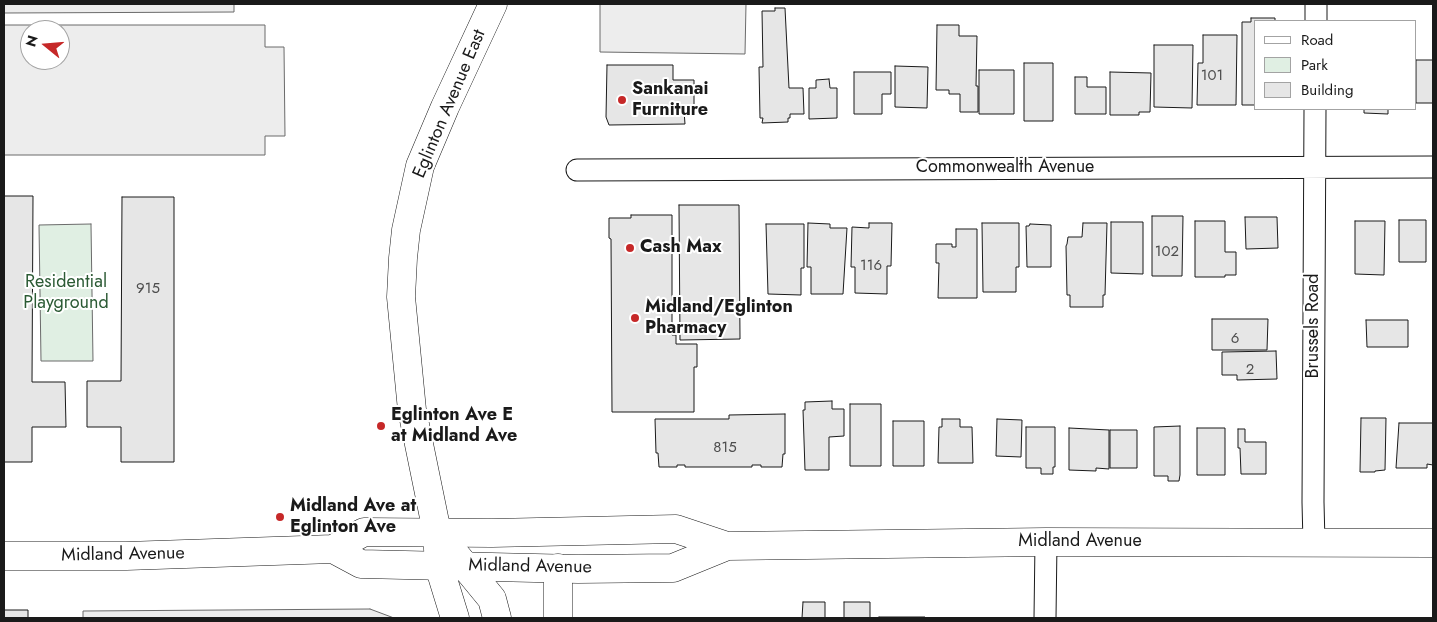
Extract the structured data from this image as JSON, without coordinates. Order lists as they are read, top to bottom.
{
  "streets": {
    "main road": ["Eglinton Avenue East", "Midland Avenue"],
    "street": ["Commonwealth Avenue", "Brussels Road"]
  },
  "crossings": [
    ["Eglinton Avenue East", "Midland Avenue"],
    ["Commonwealth Avenue", "Brussels Road"],
    ["Brussels Road", "Midland Avenue"]
  ],
  "parks": ["Residential Playground"],
  "places": [
    "Sankanai Furniture",
    "Cash Max",
    "Midland/Eglinton Pharmacy",
    "Eglinton Ave E at Midland Ave",
    "Midland Ave at Eglinton Ave"
  ],
  "house_numbers": [
    "101",
    "102",
    "116",
    "915",
    "6",
    "2",
    "815"
  ],
  "legend": ["Road", "Park", "Building"],
  "north": "left"
}
